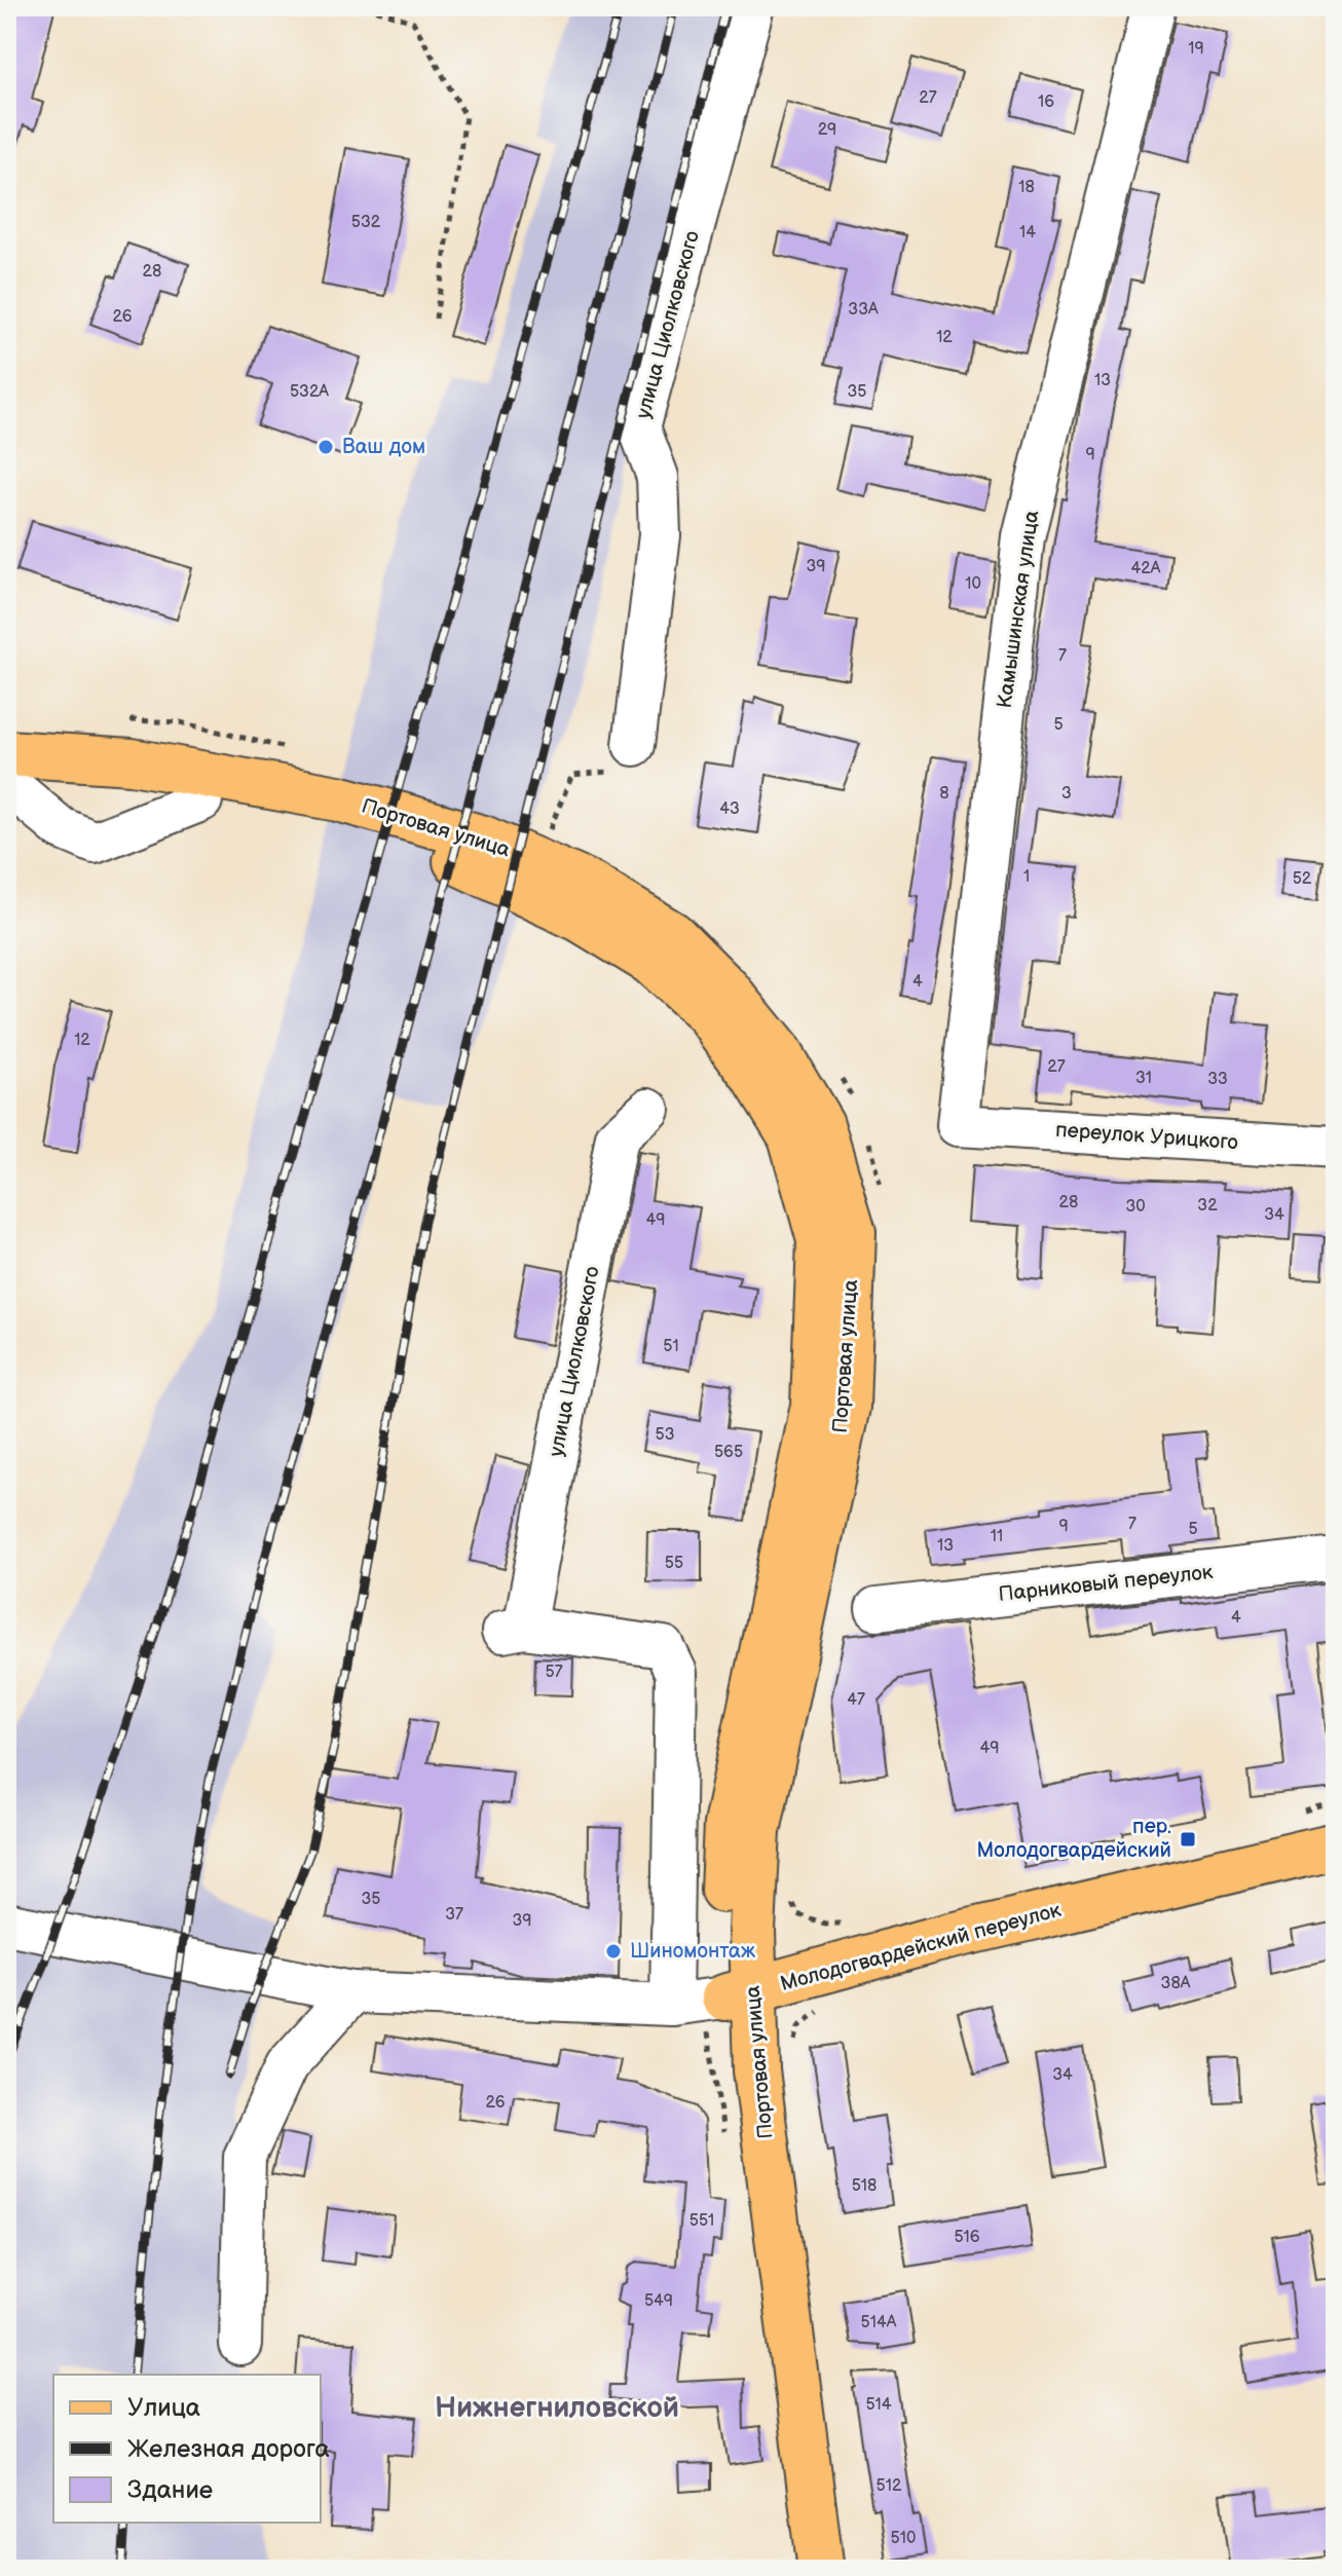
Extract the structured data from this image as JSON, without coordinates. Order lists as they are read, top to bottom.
{
  "streets": {
    "main road": ["Портовая улица", "Молодогвардейский переулок"],
    "street": [
      "улица Циолковского",
      "Камышинская улица",
      "переулок Урицкого",
      "Парниковый переулок"
    ]
  },
  "crossings": [
    ["улица Циолковского", "Молодогвардейский переулок"],
    ["Камышинская улица", "переулок Урицкого"],
    ["Портовая улица", "Молодогвардейский переулок"]
  ],
  "districts": ["Нижнегниловской"],
  "places": {
    "other": ["Ваш дом", "Шиномонтаж"],
    "transit": ["пер. Молодогвардейский"]
  },
  "house_numbers": [
    "19",
    "27",
    "16",
    "29",
    "18",
    "532",
    "14",
    "28",
    "33А",
    "26",
    "12",
    "13",
    "532А",
    "35",
    "9",
    "39",
    "42А",
    "10",
    "7",
    "5",
    "8",
    "3",
    "43",
    "1",
    "52",
    "4",
    "12",
    "27",
    "31",
    "33",
    "28",
    "32",
    "30",
    "34",
    "49",
    "51",
    "53",
    "565",
    "7",
    "9",
    "5",
    "11",
    "13",
    "55",
    "4",
    "57",
    "47",
    "49",
    "35",
    "37",
    "39",
    "38А",
    "34",
    "26",
    "518",
    "551",
    "516",
    "549",
    "514А",
    "514",
    "512",
    "510"
  ],
  "legend": ["Улица", "Железная дорога", "Здание"]
}
